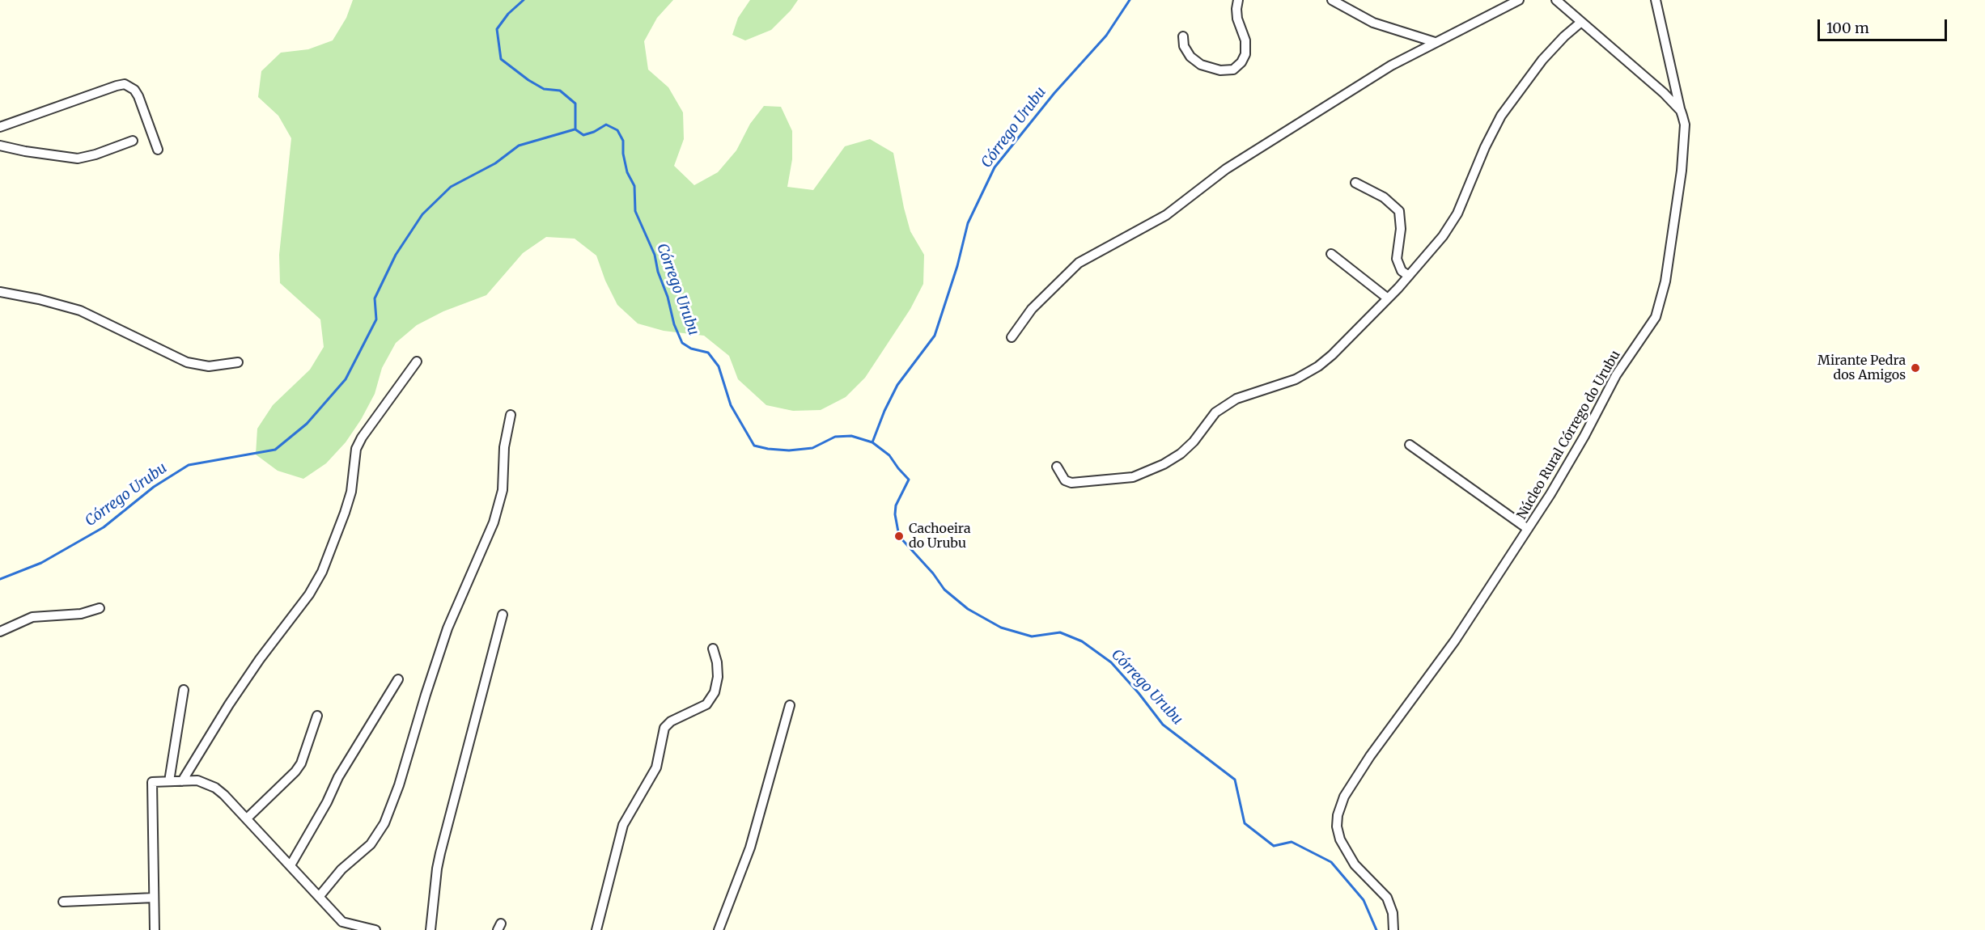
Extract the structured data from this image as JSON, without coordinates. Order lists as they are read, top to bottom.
{
  "streets": {
    "street": ["Núcleo Rural Córrego do Urubu"]
  },
  "water": ["Córrego Urubu"],
  "places": ["Mirante Pedra dos Amigos", "Cachoeira do Urubu"],
  "scale_bar": "100 m"
}
